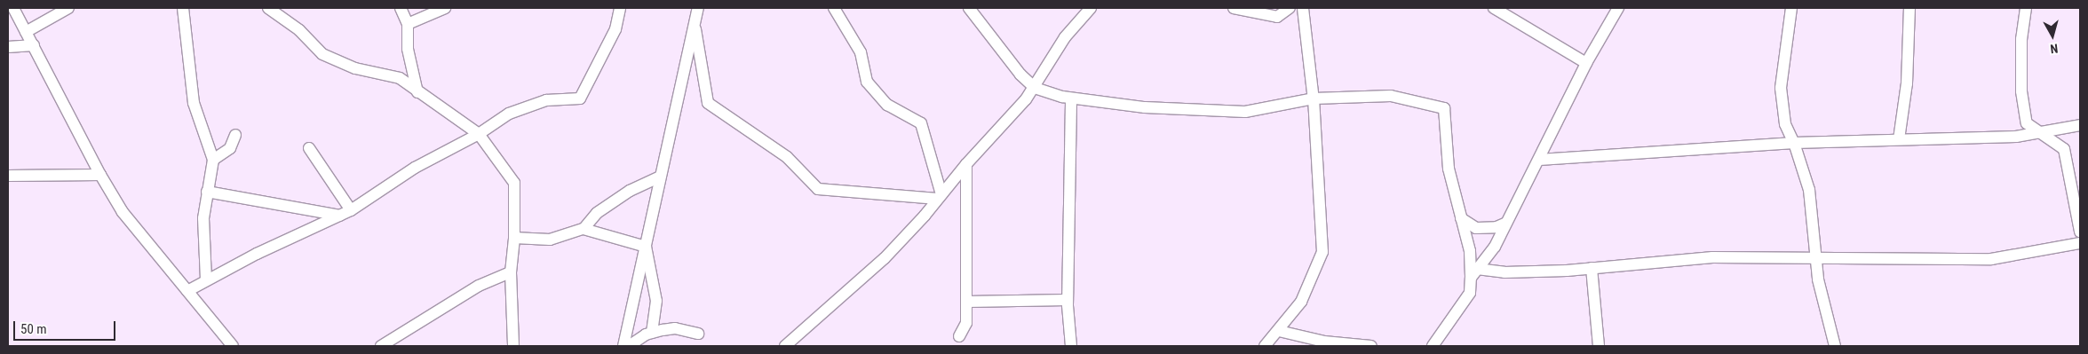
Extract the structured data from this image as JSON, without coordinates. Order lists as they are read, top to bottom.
{
  "scale_bar": "50 m",
  "north": "bottom"
}
